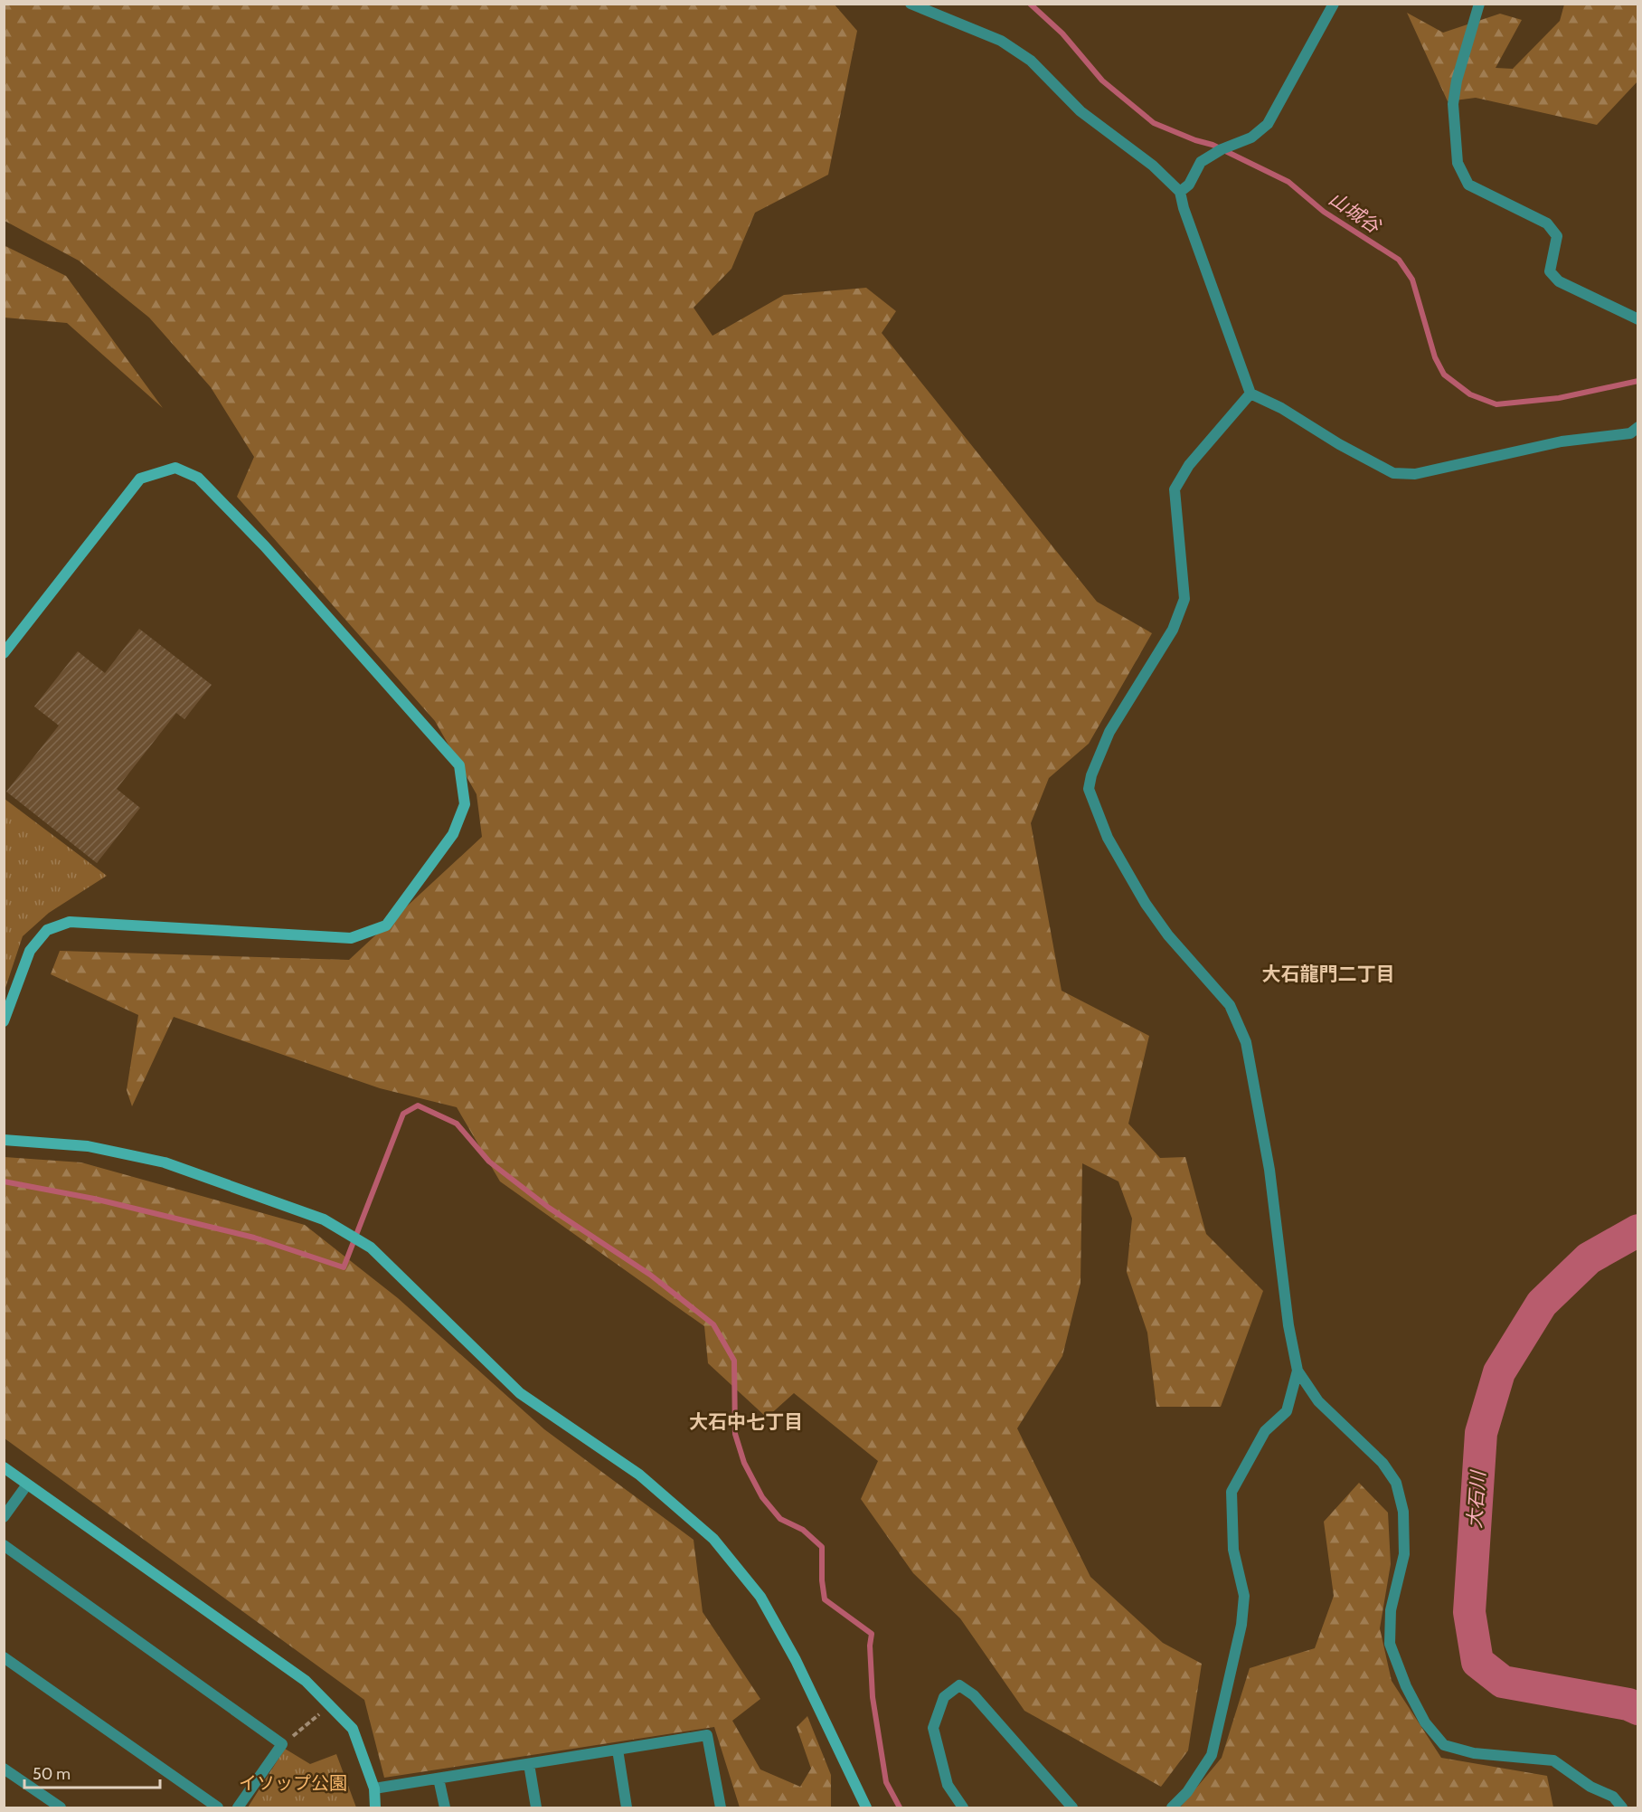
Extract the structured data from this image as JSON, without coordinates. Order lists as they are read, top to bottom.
{
  "districts": ["大石龍門二丁目", "大石中七丁目"],
  "water": ["山城谷", "大石川"],
  "parks": ["イソップ公園"],
  "scale_bar": "50 m"
}
